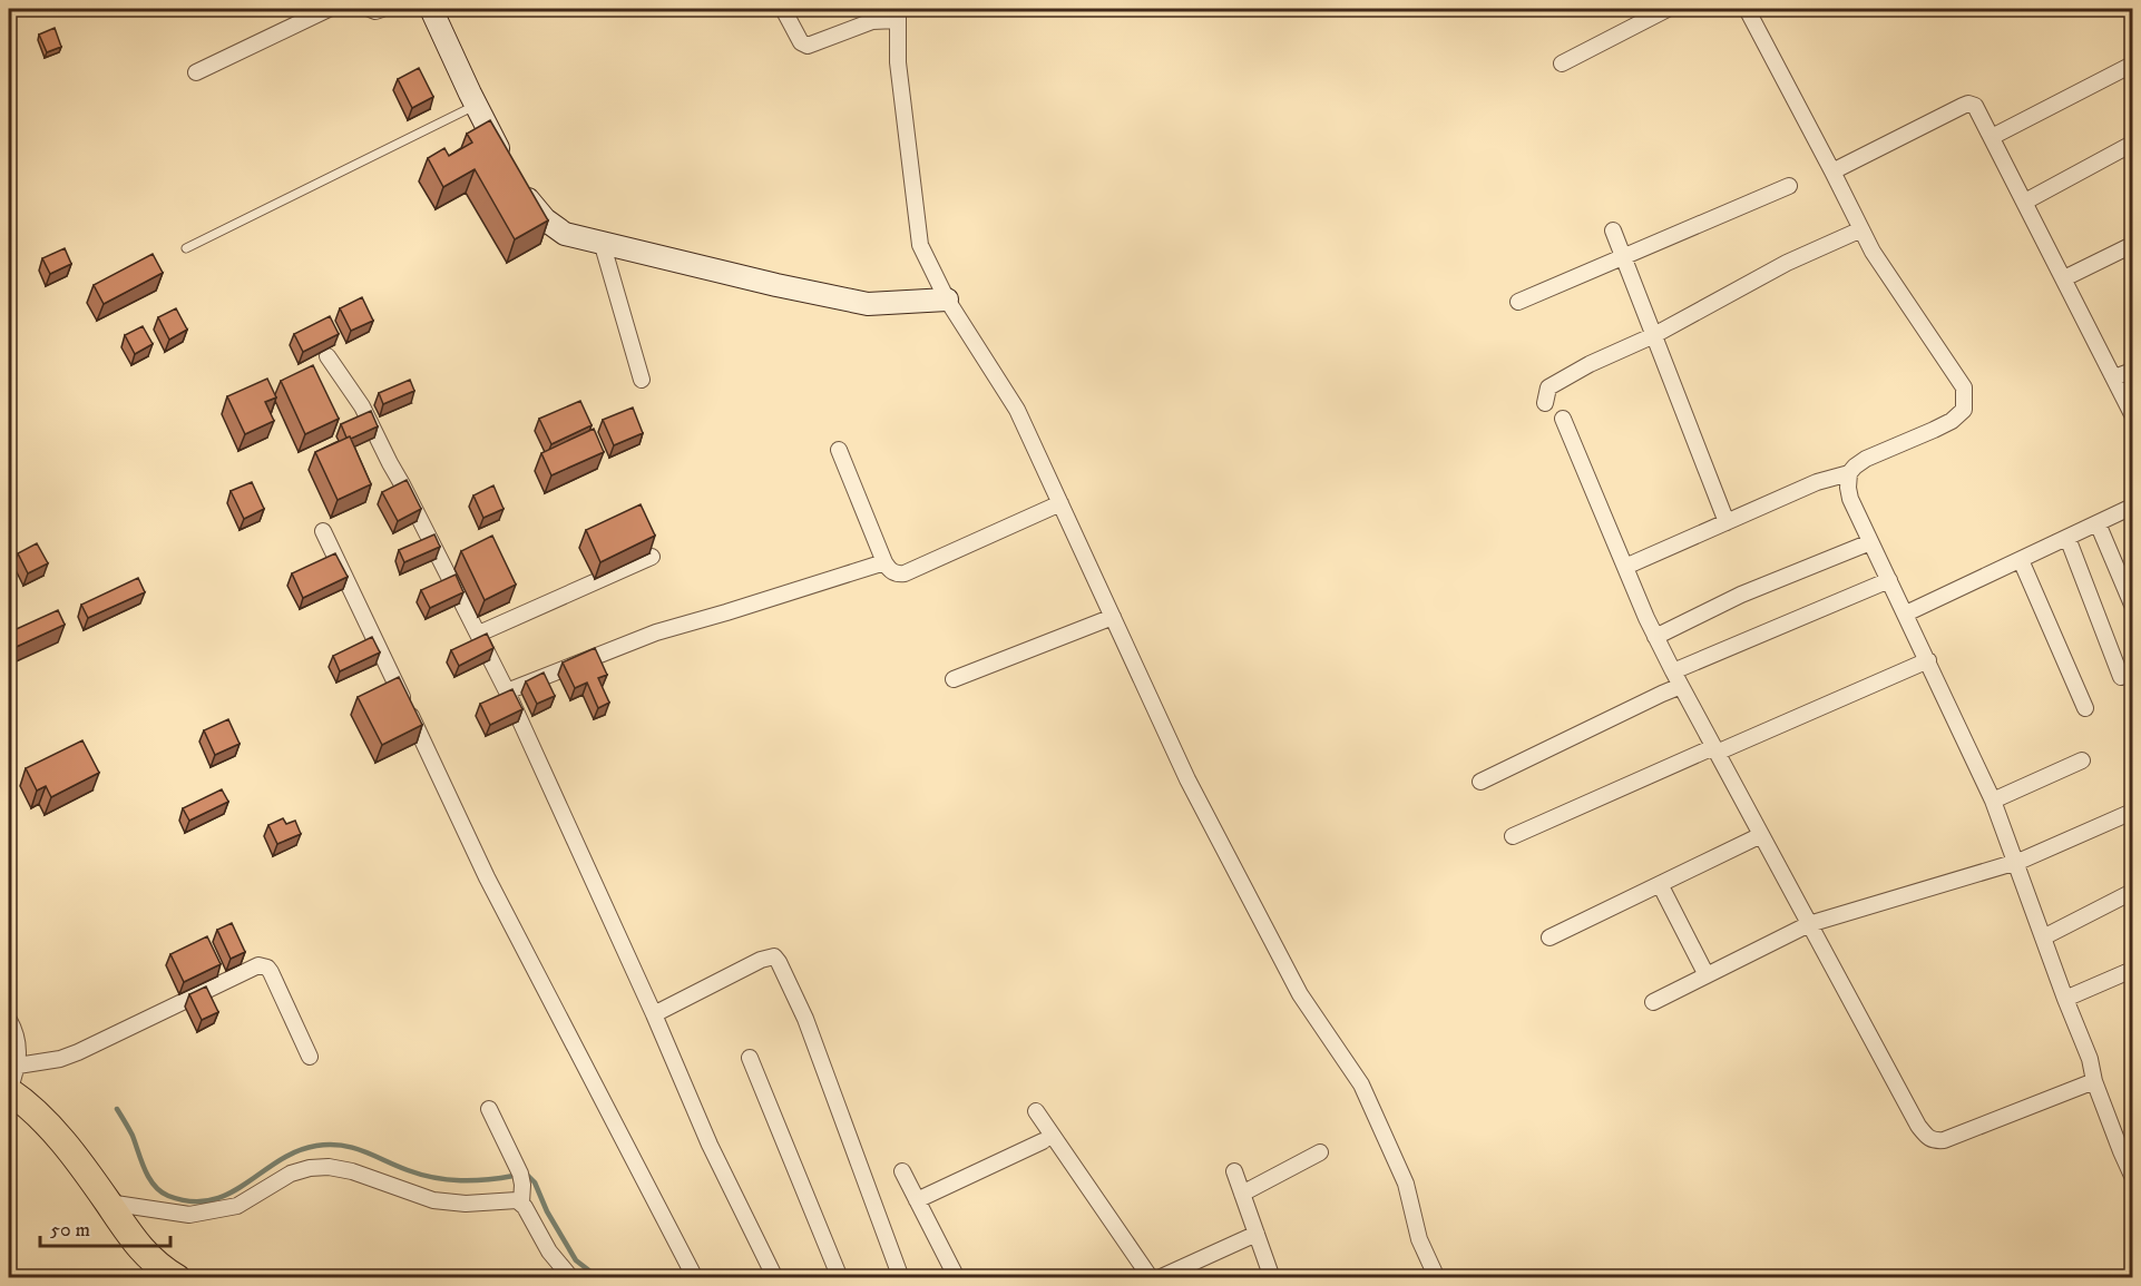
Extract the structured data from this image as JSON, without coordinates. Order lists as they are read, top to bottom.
{
  "scale_bar": "50 m"
}
